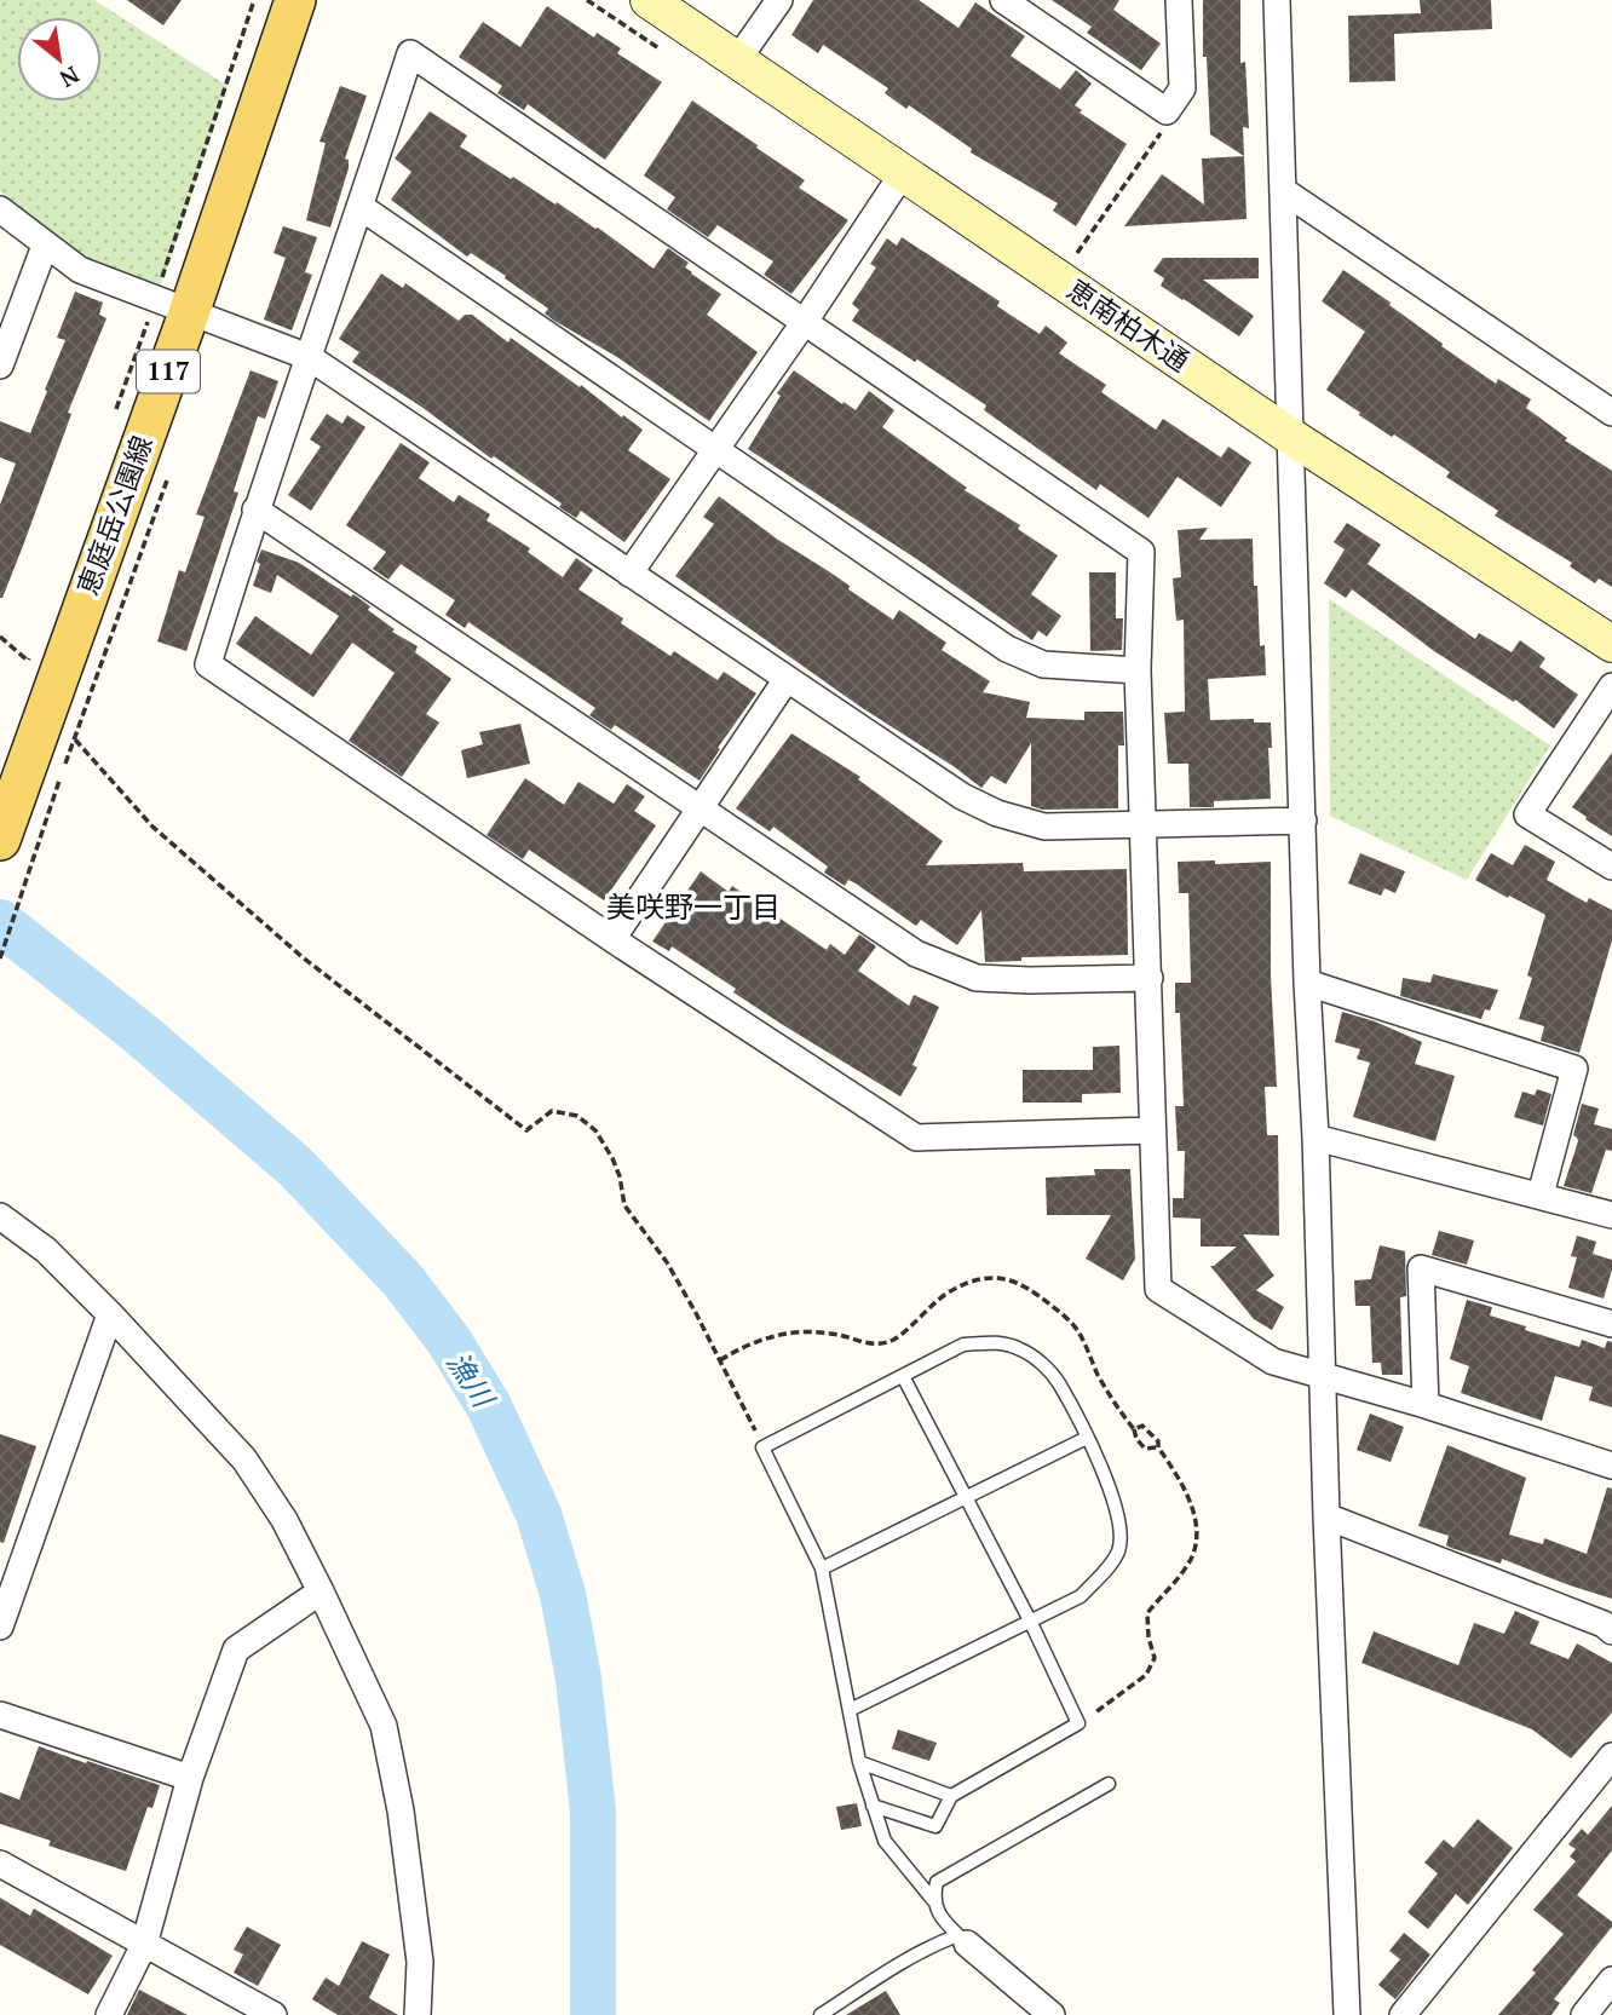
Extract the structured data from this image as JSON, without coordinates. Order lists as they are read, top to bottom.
{
  "streets": {
    "main road": ["117", "恵庭岳公園線"],
    "street": ["恵南柏木通"]
  },
  "districts": ["美咲野一丁目"],
  "water": ["漁川"],
  "north": "bottom right"
}
